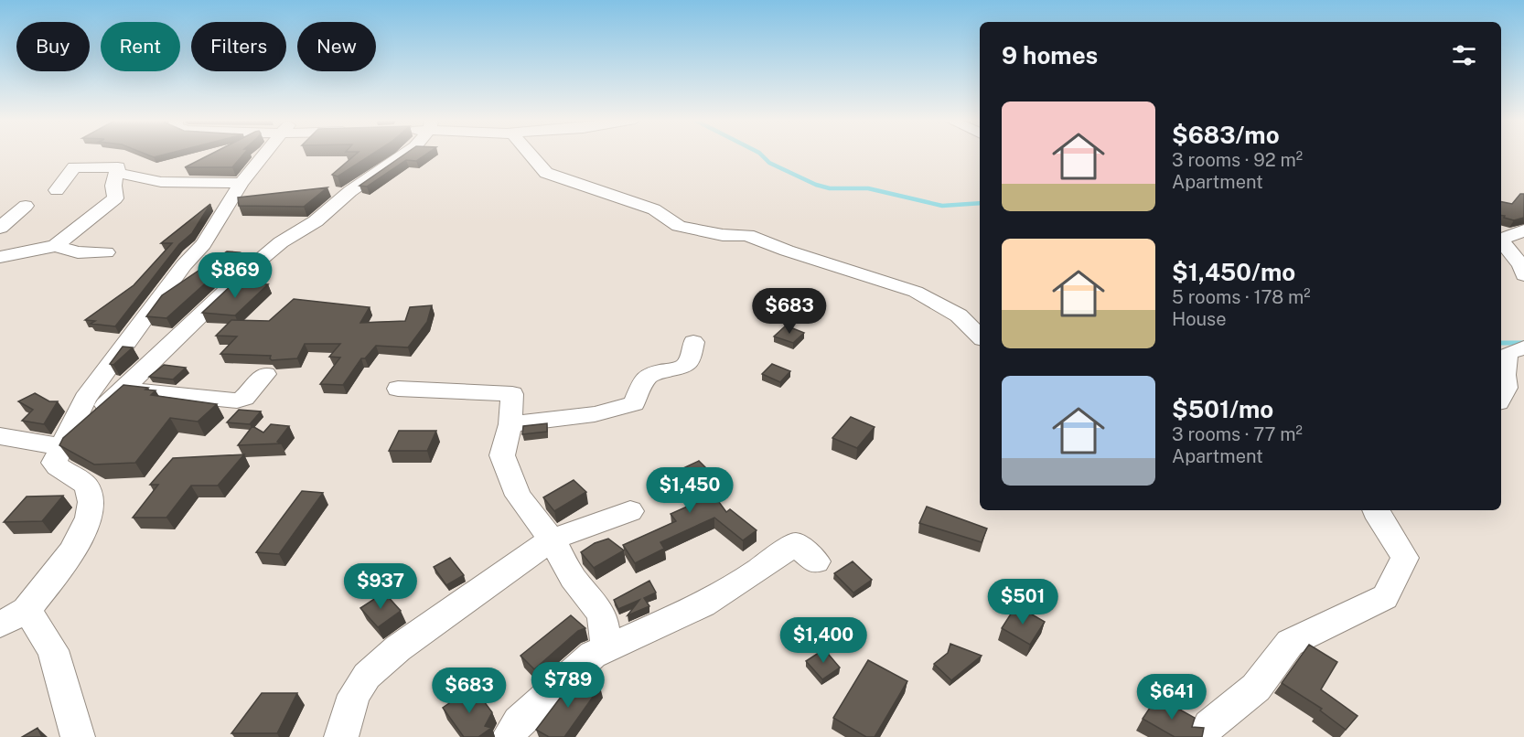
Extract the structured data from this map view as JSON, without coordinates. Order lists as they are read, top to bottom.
{
  "page": {
    "chip": [
      "Buy",
      "Rent",
      "Filters",
      "New"
    ],
    "heading": "9 homes",
    "list": [
      {
        "name": "$683/mo",
        "note": "3 rooms · 92 m² · Apartment"
      },
      {
        "name": "$1,450/mo",
        "note": "5 rooms · 178 m² · House"
      },
      {
        "name": "$501/mo",
        "note": "3 rooms · 77 m² · Apartment"
      }
    ],
    "price": [
      "$869",
      "$683",
      "$1,450",
      "$937",
      "$501",
      "$1,400",
      "$789",
      "$683",
      "$641"
    ]
  }
}
